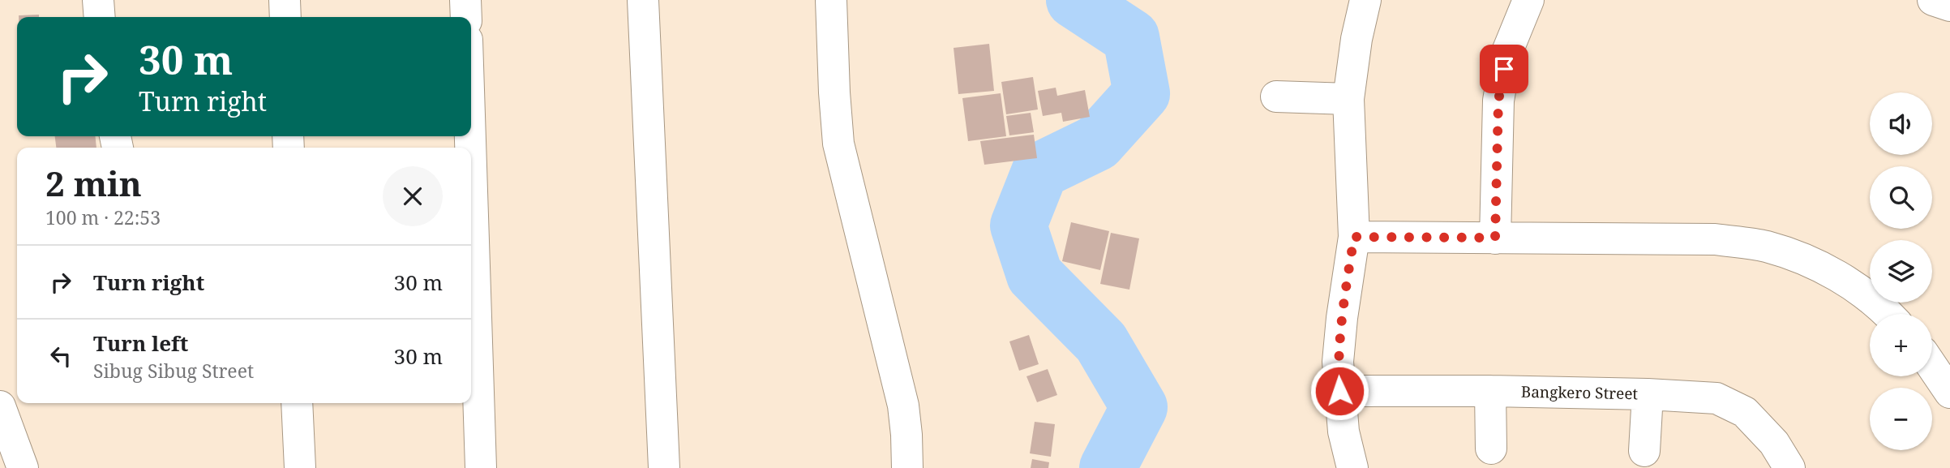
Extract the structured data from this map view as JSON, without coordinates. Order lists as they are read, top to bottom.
{
  "streets": {
    "street": ["Bangkero Street"]
  },
  "page": {
    "turn": ["30 m", "Turn right"],
    "map_buttons": ["+", "−"],
    "heading": ["2 min", "100 m · 22:53"],
    "list": [
      {
        "name": "Turn right",
        "value": "30 m"
      },
      {
        "name": "Turn left",
        "note": "Sibug Sibug Street",
        "value": "30 m"
      }
    ]
  }
}
